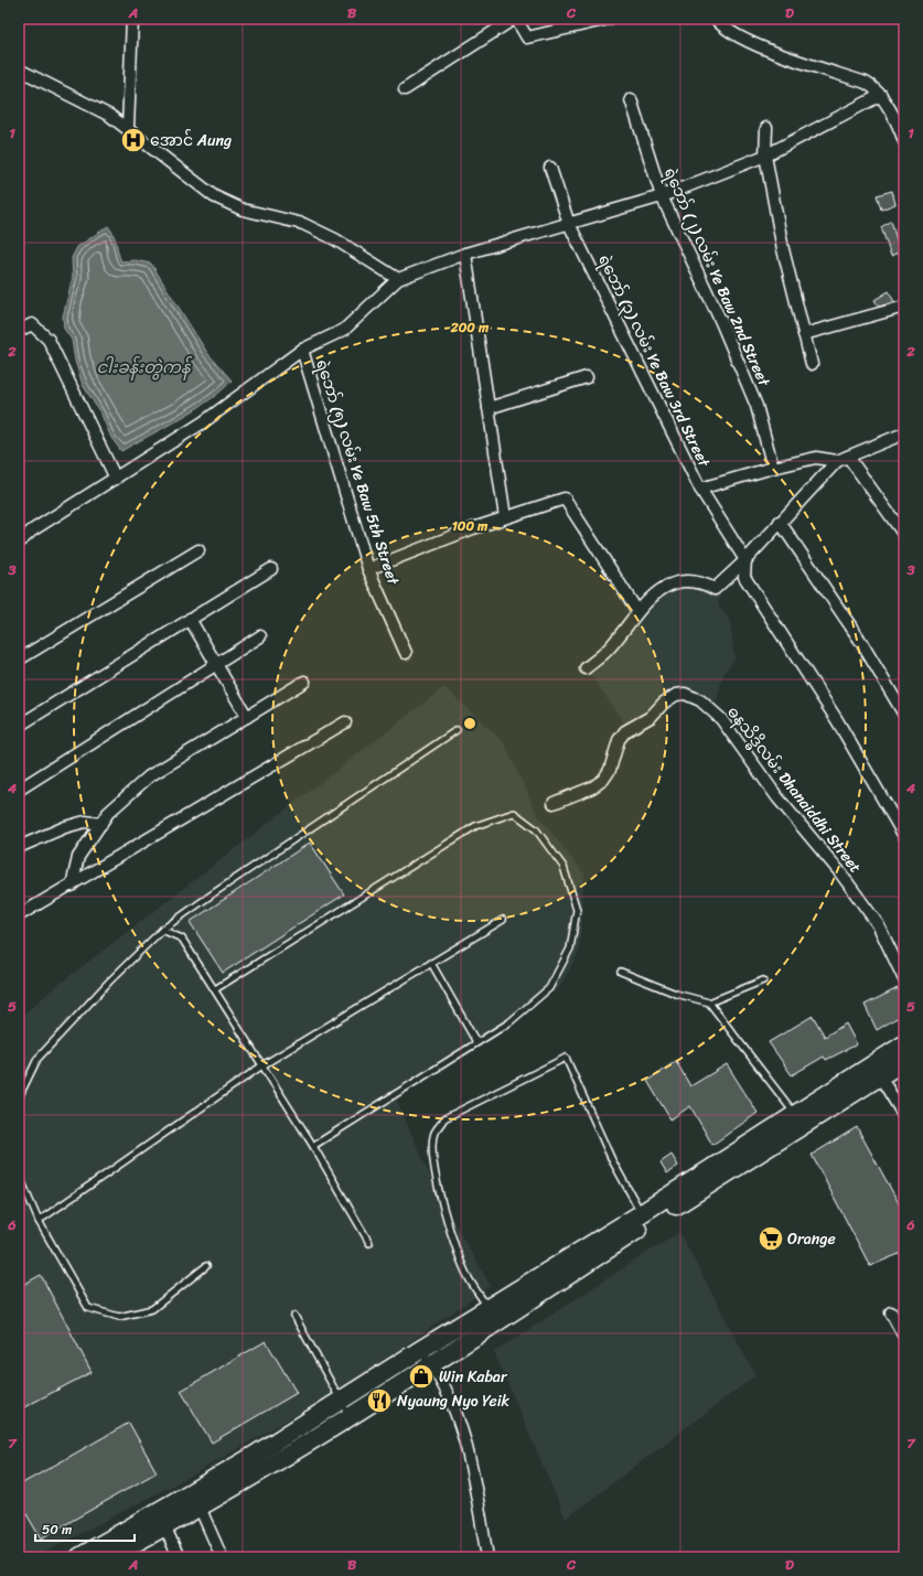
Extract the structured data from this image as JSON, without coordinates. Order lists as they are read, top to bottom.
{
  "streets": {
    "street": [
      "ရဲဘော် (၂) လမ်း Ye Baw 2nd Street",
      "ရဲဘော် (၃) လမ်း Ye Baw 3rd Street",
      "ရဲဘော် (၅) လမ်း Ye Baw 5th Street",
      "ဓနသိဒ္ဓိလမ်း Dhanaiddhi Street"
    ]
  },
  "water": ["ငါးခန်းတွဲကန်"],
  "places": {
    "hospital": ["အောင် Aung"],
    "supermarket": ["Orange"],
    "shop": ["Win Kabar"],
    "restaurant": ["Nyaung Nyo Yeik"]
  },
  "scale_bar": "50 m",
  "grid": {
    "columns": [
      "A",
      "B",
      "C",
      "D"
    ],
    "rows": [
      "1",
      "2",
      "3",
      "4",
      "5",
      "6",
      "7"
    ]
  },
  "rings": ["200 m", "100 m"]
}
